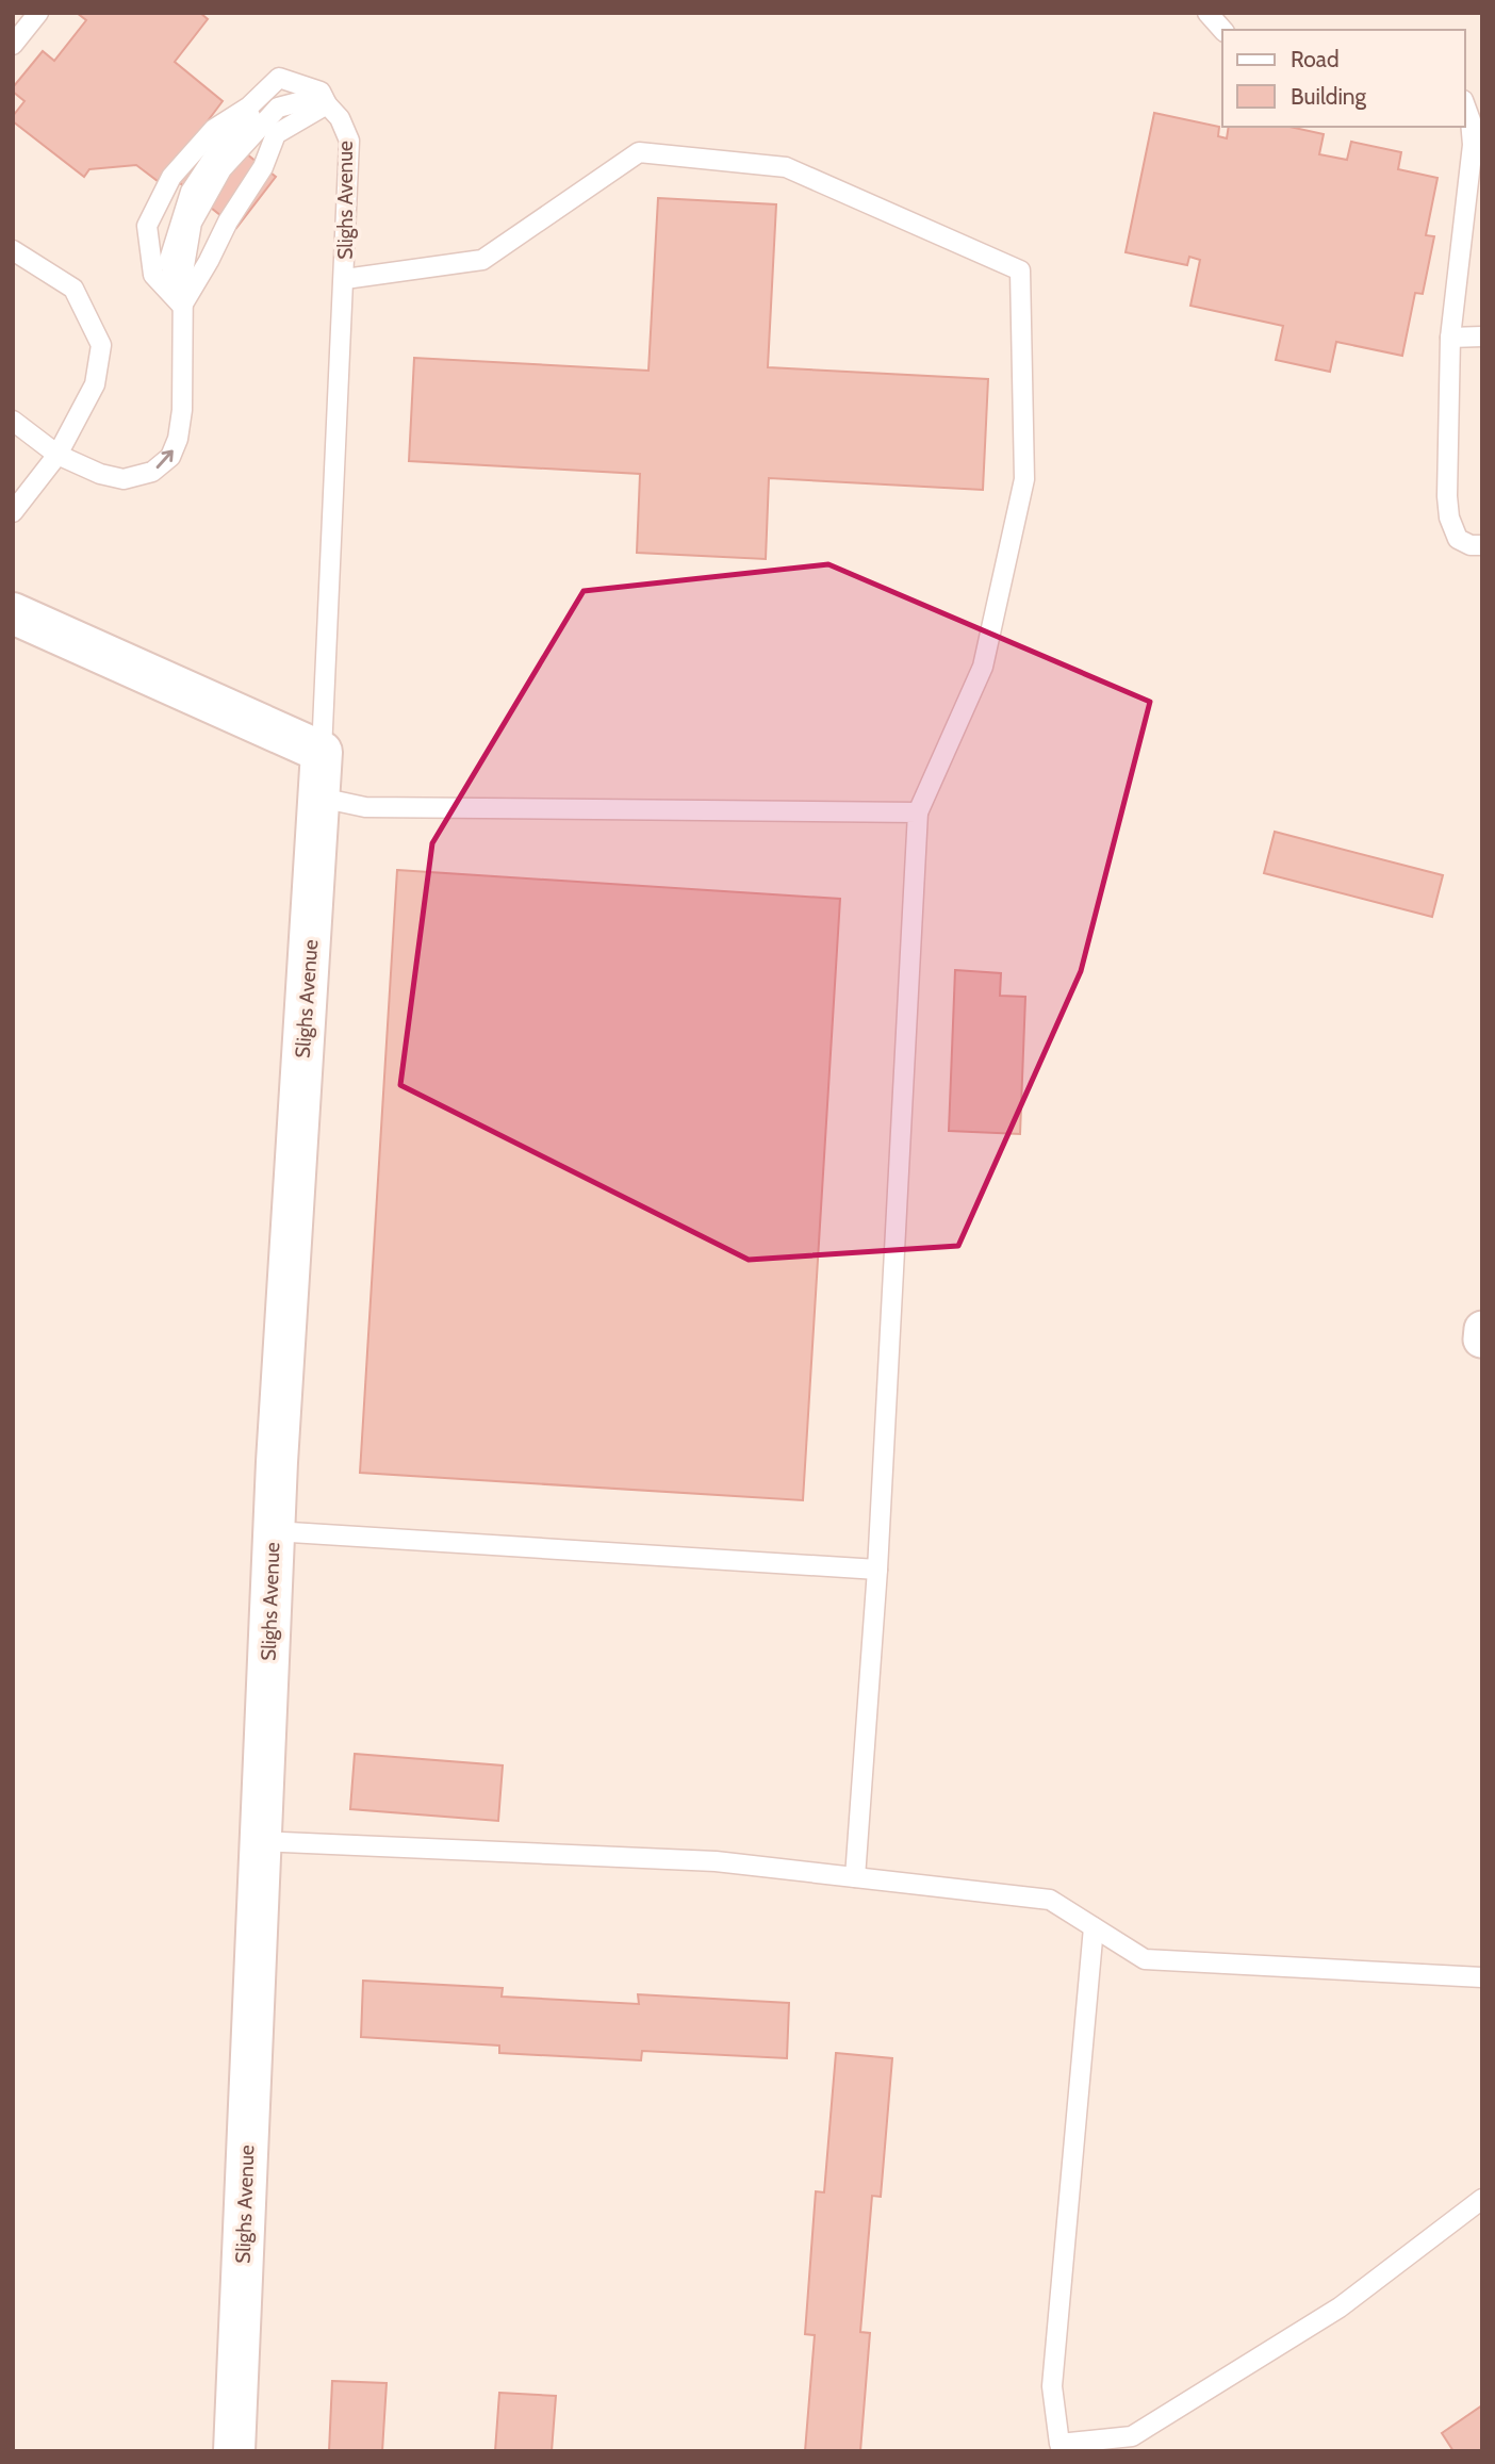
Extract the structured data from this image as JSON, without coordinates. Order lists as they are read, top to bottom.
{
  "streets": {
    "street": ["Slighs Avenue"]
  },
  "legend": ["Road", "Building"]
}
